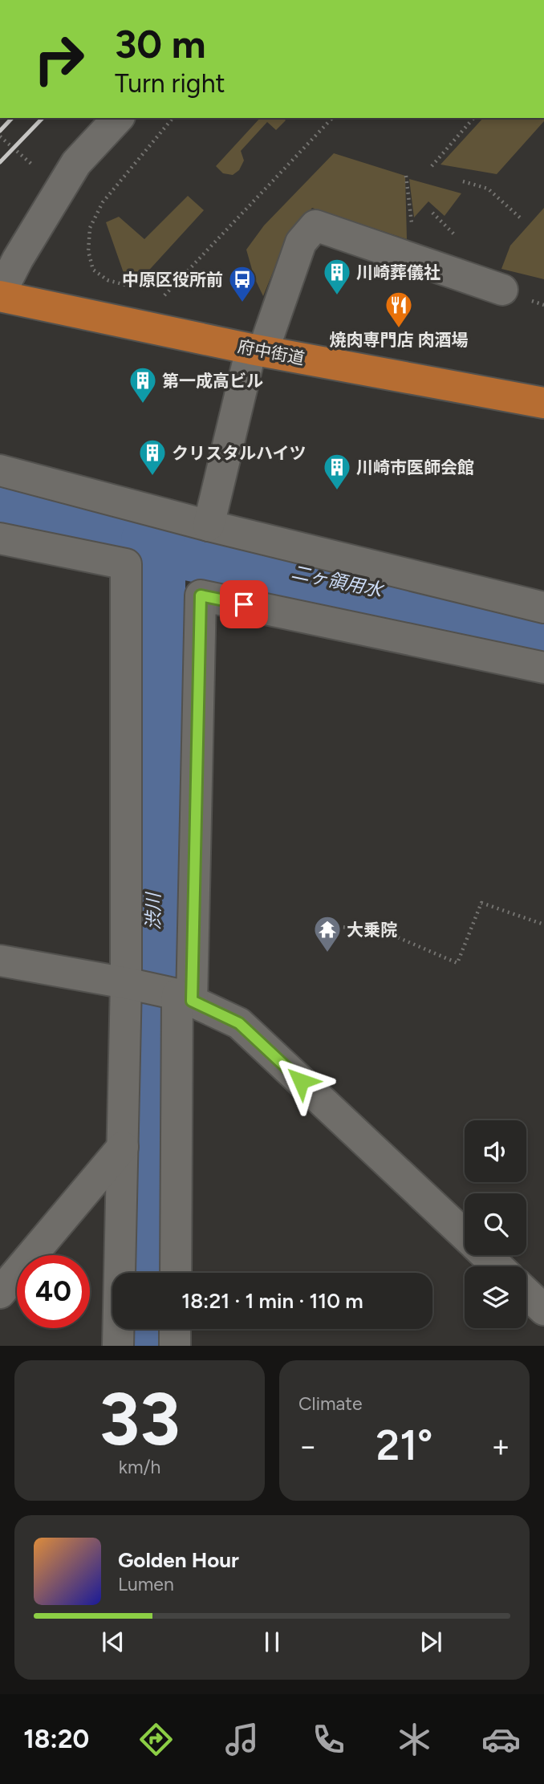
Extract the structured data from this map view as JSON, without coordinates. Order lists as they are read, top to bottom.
{
  "streets": {
    "highway": ["府中街道"]
  },
  "water": ["二ヶ領用水", "渋川"],
  "places": {
    "building": [
      "川崎葬儀社",
      "第一成高ビル",
      "クリスタルハイツ",
      "川崎市医師会館"
    ],
    "bus stop": ["中原区役所前"],
    "restaurant": ["焼肉専門店 肉酒場"],
    "temple": ["大乗院"]
  },
  "page": {
    "turn": ["30 m", "Turn right"],
    "limit": "40",
    "trip": "18:21 · 1 min · 110 m",
    "tile": [
      ["33", "km/h"],
      "Climate"
    ],
    "heat": ["−", "21°", "+"],
    "song": ["Golden Hour", "Lumen"],
    "tabs": "18:20"
  }
}
